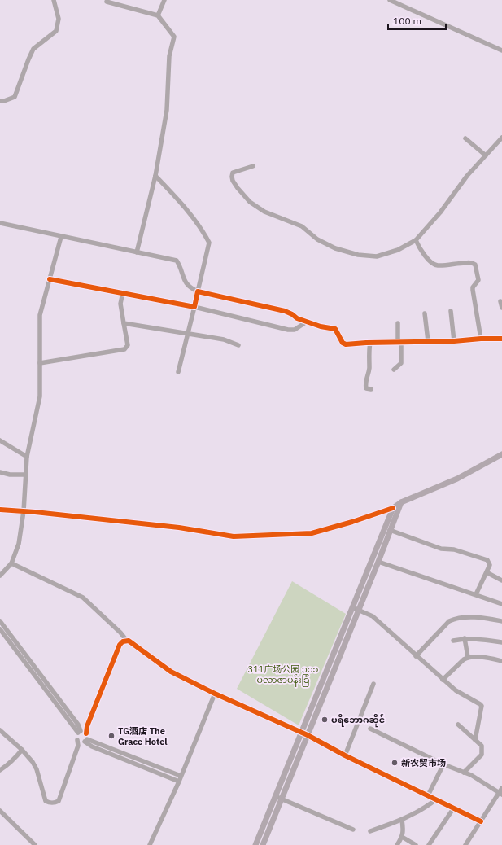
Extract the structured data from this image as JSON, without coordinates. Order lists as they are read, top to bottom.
{
  "parks": ["311广场公园 ၃၁၁ ပလာဇာပန်းခြံ"],
  "places": ["ပရိဘောဂဆိုင်", "TG酒店 The Grace Hotel", "新农贸市场"],
  "scale_bar": "100 m"
}
